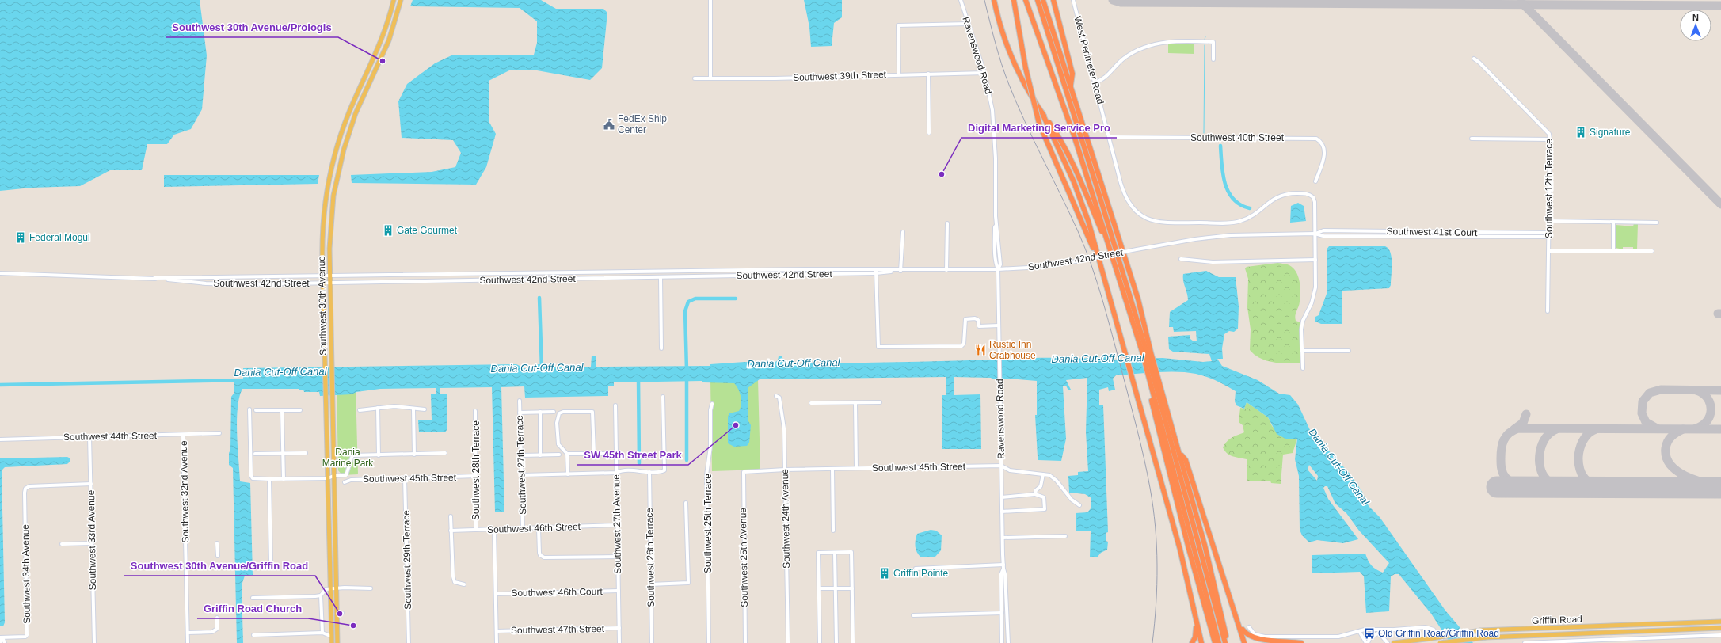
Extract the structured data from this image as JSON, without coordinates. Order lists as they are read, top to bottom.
{
  "streets": {
    "main road": ["Southwest 30th Avenue", "Griffin Road"],
    "street": [
      "Ravenswood Road",
      "West Perimeter Road",
      "Southwest 39th Street",
      "Southwest 40th Street",
      "Southwest 12th Terrace",
      "Southwest 41st Court",
      "Southwest 42nd Street",
      "Southwest 44th Street",
      "Southwest 27th Terrace",
      "Southwest 45th Street",
      "Southwest 28th Terrace",
      "Southwest 32nd Avenue",
      "Southwest 24th Avenue",
      "Southwest 25th Terrace",
      "Southwest 27th Avenue",
      "Southwest 46th Street",
      "Southwest 33rd Avenue",
      "Southwest 26th Terrace",
      "Southwest 25th Avenue",
      "Southwest 29th Terrace",
      "Southwest 34th Avenue",
      "Southwest 46th Court",
      "Southwest 47th Street"
    ]
  },
  "crossings": [
    ["Ravenswood Road", "Southwest 39th Street"],
    ["Ravenswood Road", "Southwest 42nd Street"],
    ["Ravenswood Road", "Southwest 45th Street"],
    ["West Perimeter Road", "Southwest 40th Street"],
    ["West Perimeter Road", "Southwest 41st Court"],
    ["Southwest 12th Terrace", "Southwest 41st Court"],
    ["Southwest 41st Court", "Southwest 42nd Street"],
    ["Southwest 42nd Street", "Southwest 30th Avenue"],
    ["Southwest 44th Street", "Southwest 32nd Avenue"],
    ["Southwest 44th Street", "Southwest 33rd Avenue"],
    ["Southwest 27th Terrace", "Southwest 46th Street"],
    ["Southwest 45th Street", "Southwest 28th Terrace"],
    ["Southwest 45th Street", "Southwest 24th Avenue"],
    ["Southwest 45th Street", "Southwest 25th Avenue"],
    ["Southwest 45th Street", "Southwest 29th Terrace"],
    ["Southwest 28th Terrace", "Southwest 46th Street"],
    ["Southwest 27th Avenue", "Southwest 46th Street"],
    ["Southwest 27th Avenue", "Southwest 46th Court"],
    ["Southwest 27th Avenue", "Southwest 47th Street"],
    ["Southwest 33rd Avenue", "Southwest 34th Avenue"]
  ],
  "water": ["Dania Cut-Off Canal"],
  "parks": ["Dania Marine Park"],
  "places": {
    "other": [
      "Southwest 30th Avenue/Prologis",
      "Digital Marketing Service Pro",
      "SW 45th Street Park",
      "Southwest 30th Avenue/Griffin Road",
      "Griffin Road Church"
    ],
    "public building": ["FedEx Ship Center"],
    "building": [
      "Signature",
      "Gate Gourmet",
      "Federal Mogul",
      "Griffin Pointe"
    ],
    "restaurant": ["Rustic Inn Crabhouse"],
    "bus stop": ["Old Griffin Road/Griffin Road"]
  },
  "north": "top"
}
